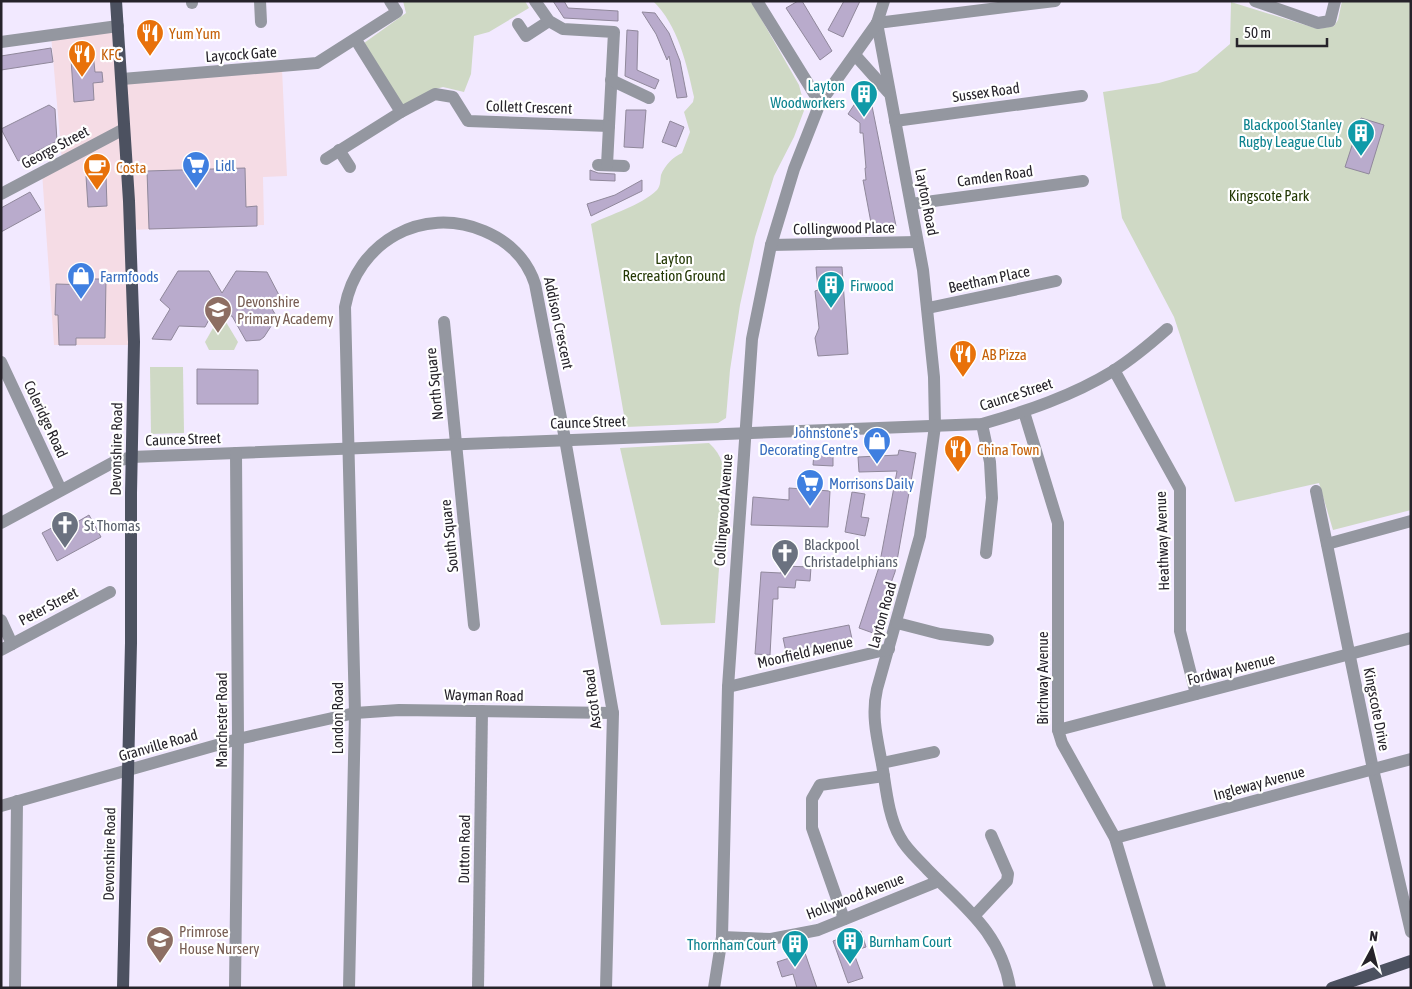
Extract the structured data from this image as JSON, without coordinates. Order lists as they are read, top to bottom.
{
  "streets": {
    "main road": ["Devonshire Road"],
    "street": [
      "Laycock Gate",
      "Sussex Road",
      "Collett Crescent",
      "George Street",
      "Camden Road",
      "Layton Road",
      "Collingwood Place",
      "Beetham Place",
      "Addison Crescent",
      "North Square",
      "Caunce Street",
      "Coleridge Road",
      "Collingwood Avenue",
      "South Square",
      "Heathway Avenue",
      "Peter Street",
      "Moorfield Avenue",
      "Fordway Avenue",
      "Birchway Avenue",
      "Wayman Road",
      "Ascot Road",
      "Kingscote Drive",
      "London Road",
      "Manchester Road",
      "Granville Road",
      "Ingleway Avenue",
      "Dutton Road",
      "Hollywood Avenue"
    ]
  },
  "crossings": [
    ["Laycock Gate", "Devonshire Road"],
    ["Sussex Road", "Layton Road"],
    ["George Street", "Devonshire Road"],
    ["Camden Road", "Layton Road"],
    ["Layton Road", "Collingwood Place"],
    ["Layton Road", "Beetham Place"],
    ["Layton Road", "Caunce Street"],
    ["Layton Road", "Collingwood Avenue"],
    ["Layton Road", "Moorfield Avenue"],
    ["Layton Road", "Hollywood Avenue"],
    ["Collingwood Place", "Collingwood Avenue"],
    ["Addison Crescent", "Caunce Street"],
    ["Addison Crescent", "Ascot Road"],
    ["Addison Crescent", "London Road"],
    ["North Square", "Caunce Street"],
    ["North Square", "South Square"],
    ["Caunce Street", "Coleridge Road"],
    ["Caunce Street", "Devonshire Road"],
    ["Caunce Street", "Collingwood Avenue"],
    ["Caunce Street", "South Square"],
    ["Caunce Street", "Heathway Avenue"],
    ["Caunce Street", "Birchway Avenue"],
    ["Caunce Street", "Ascot Road"],
    ["Caunce Street", "London Road"],
    ["Caunce Street", "Manchester Road"],
    ["Devonshire Road", "Granville Road"],
    ["Collingwood Avenue", "Moorfield Avenue"],
    ["Collingwood Avenue", "Hollywood Avenue"],
    ["Heathway Avenue", "Fordway Avenue"],
    ["Fordway Avenue", "Birchway Avenue"],
    ["Fordway Avenue", "Kingscote Drive"],
    ["Birchway Avenue", "Ingleway Avenue"],
    ["Wayman Road", "Ascot Road"],
    ["Wayman Road", "London Road"],
    ["Wayman Road", "Granville Road"],
    ["Wayman Road", "Dutton Road"],
    ["Kingscote Drive", "Ingleway Avenue"],
    ["London Road", "Granville Road"],
    ["Manchester Road", "Granville Road"]
  ],
  "parks": ["Kingscote Park", "Layton Recreation Ground"],
  "places": {
    "restaurant": [
      "Yum Yum",
      "KFC",
      "AB Pizza",
      "China Town"
    ],
    "building": [
      "Layton Woodworkers",
      "Blackpool Stanley Rugby League Club",
      "Firwood",
      "Burnham Court",
      "Thornham Court"
    ],
    "supermarket": ["Lidl", "Morrisons Daily"],
    "cafe": ["Costa"],
    "shop": ["Farmfoods", "Johnstone's Decorating Centre"],
    "school or university": ["Devonshire Primary Academy", "Primrose House Nursery"],
    "church": ["St Thomas", "Blackpool Christadelphians"]
  },
  "scale_bar": "50 m",
  "north": "top"
}
